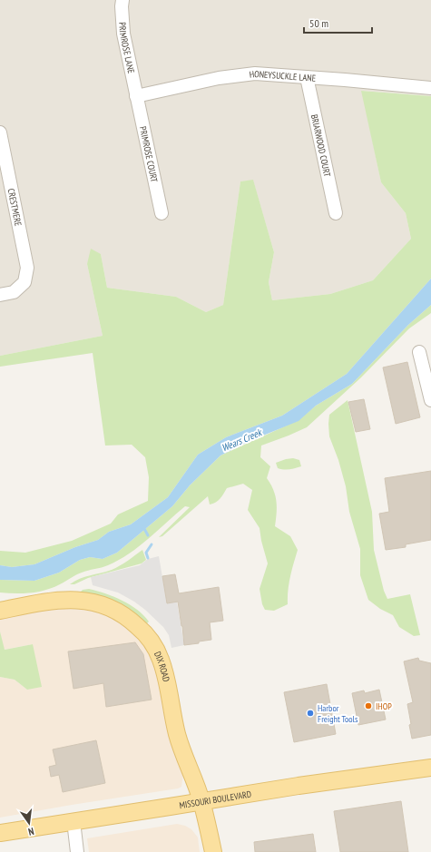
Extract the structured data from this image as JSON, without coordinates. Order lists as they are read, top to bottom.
{
  "streets": {
    "main road": ["DIX ROAD", "MISSOURI BOULEVARD"],
    "street": [
      "PRIMROSE LANE",
      "HONEYSUCKLE LANE",
      "BRIARWOOD COURT",
      "PRIMROSE COURT",
      "CRESTMERE"
    ]
  },
  "crossings": [
    ["PRIMROSE LANE", "HONEYSUCKLE LANE"],
    ["PRIMROSE LANE", "PRIMROSE COURT"],
    ["HONEYSUCKLE LANE", "BRIARWOOD COURT"],
    ["HONEYSUCKLE LANE", "PRIMROSE COURT"],
    ["DIX ROAD", "MISSOURI BOULEVARD"]
  ],
  "water": ["Wears Creek"],
  "places": ["IHOP", "Harbor Freight Tools"],
  "scale_bar": "50 m",
  "north": "bottom"
}
